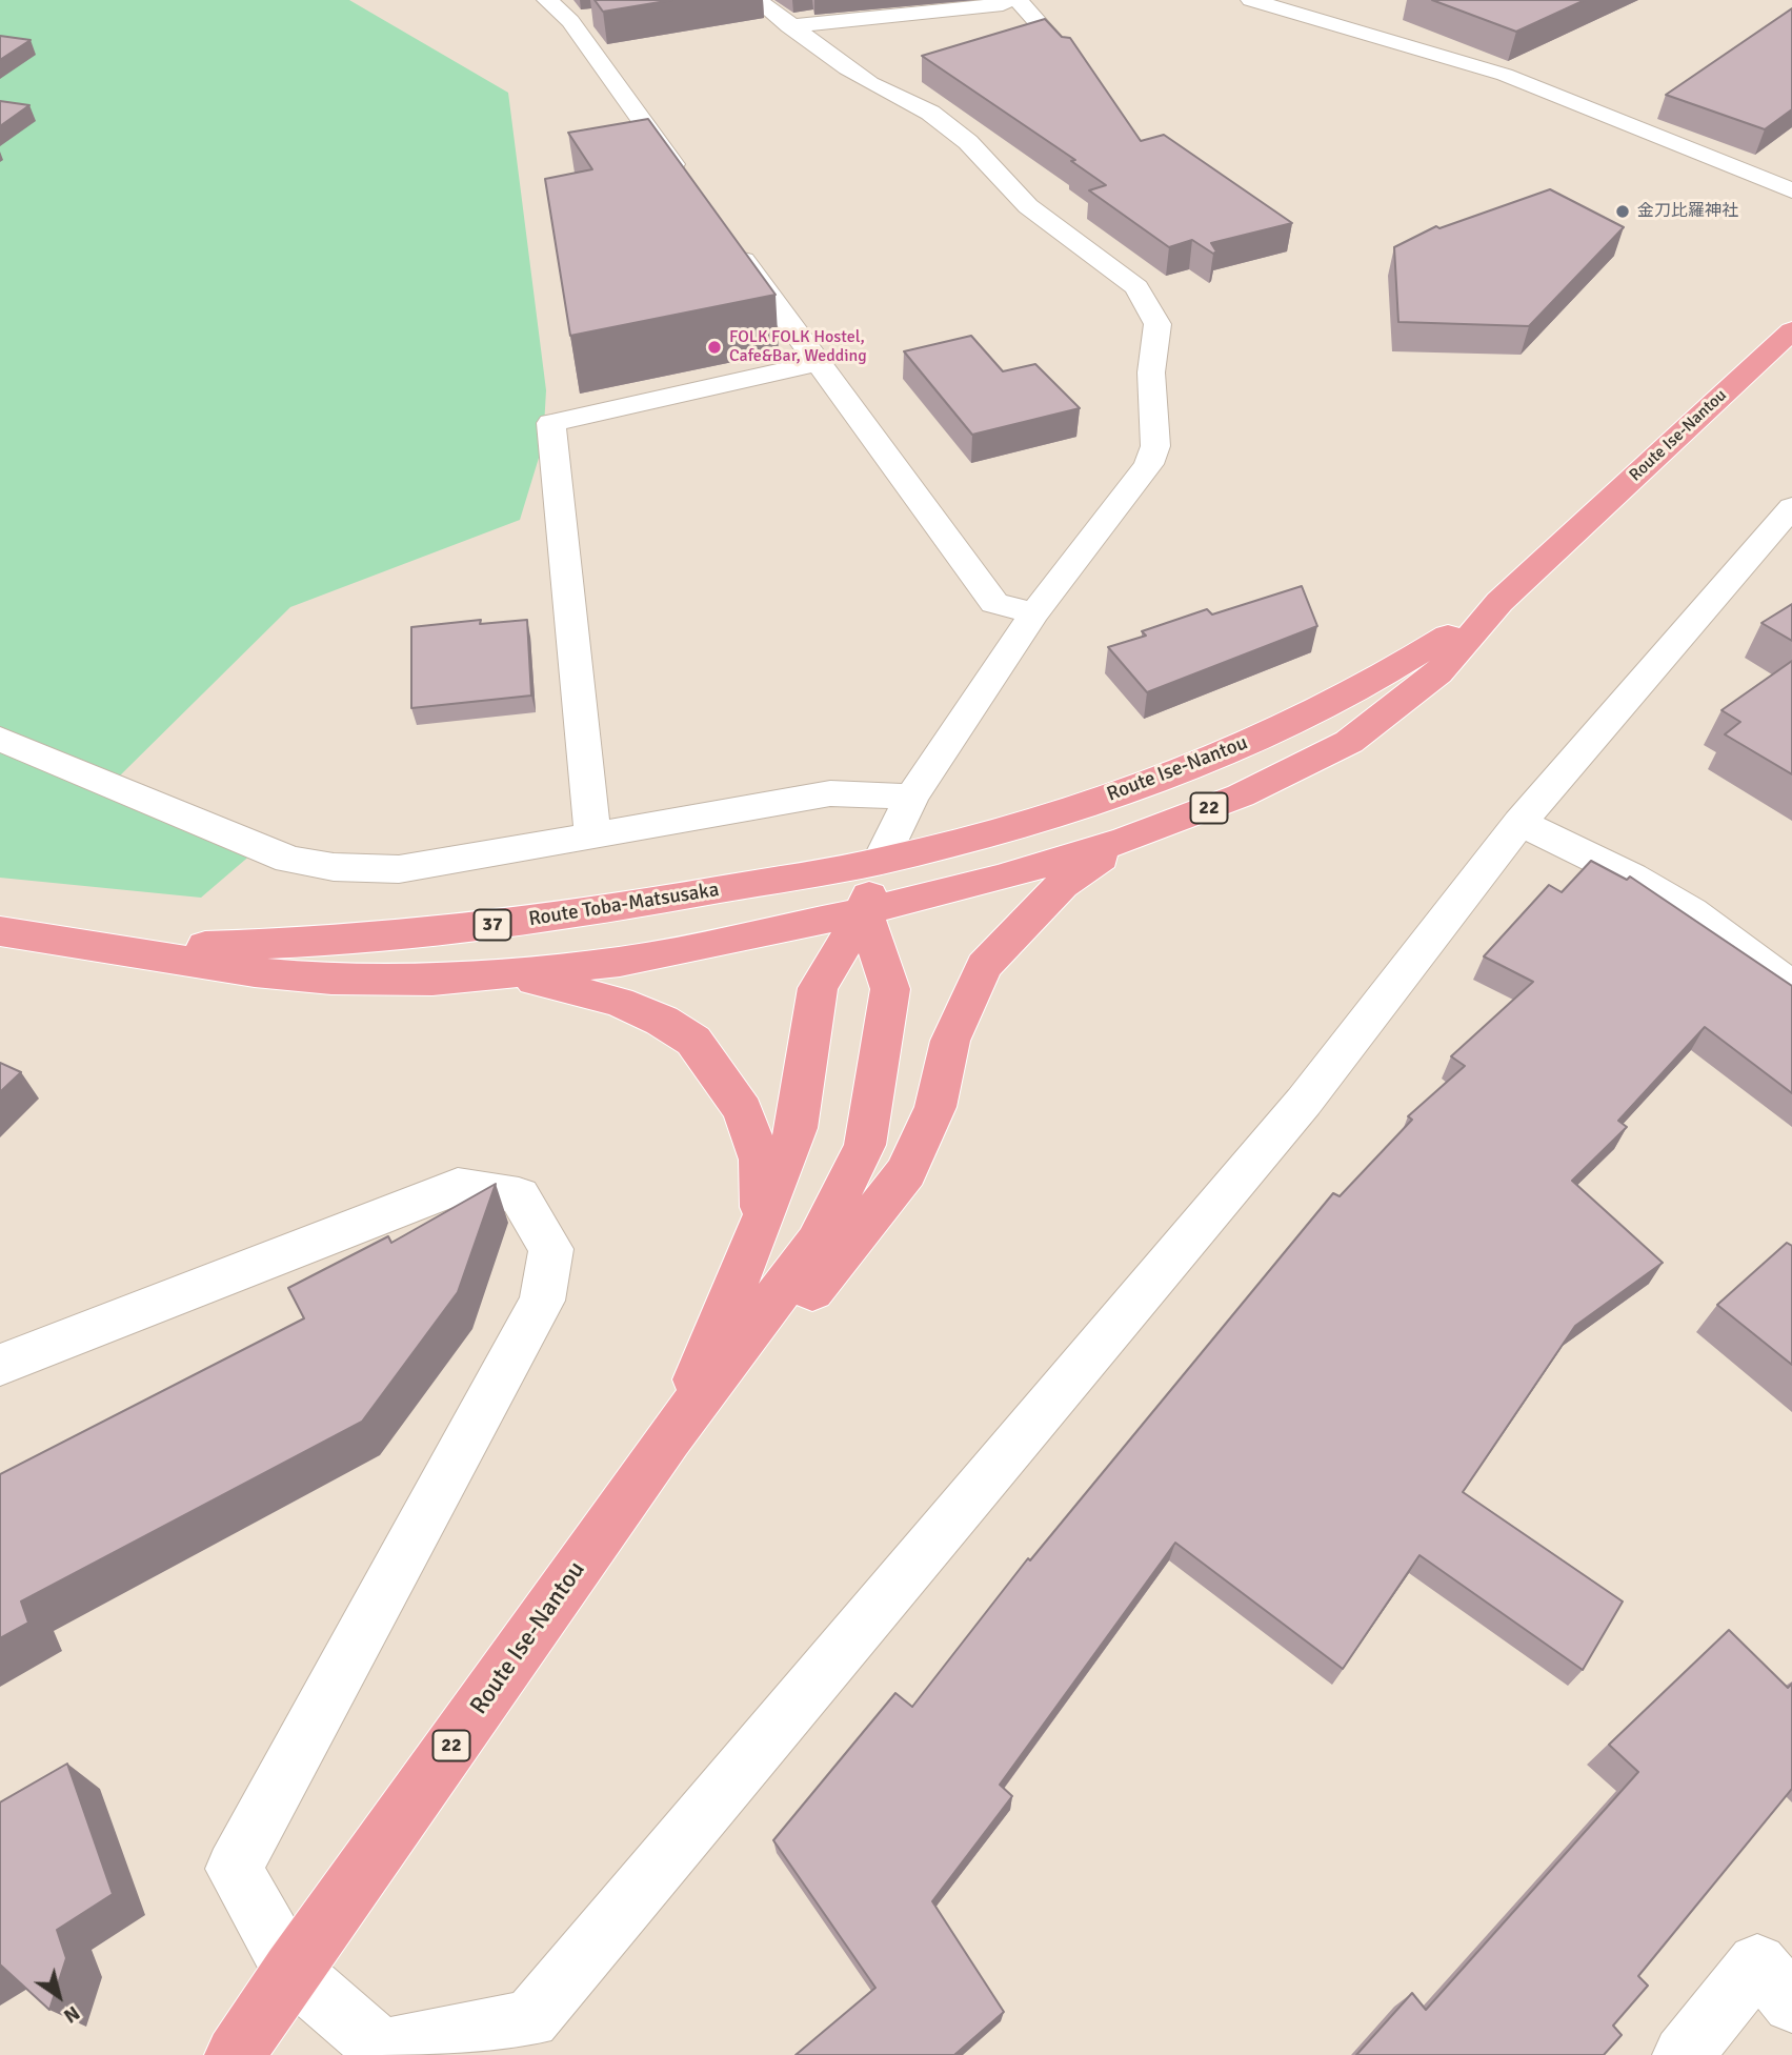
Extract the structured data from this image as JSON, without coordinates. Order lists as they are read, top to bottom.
{
  "streets": {
    "main road": [
      "Route Ise-Nantou",
      "22",
      "Route Toba-Matsusaka",
      "37"
    ]
  },
  "crossings": [
    ["Route Ise-Nantou", "Route Toba-Matsusaka"]
  ],
  "places": ["金刀比羅神社", "FOLK FOLK Hostel, Cafe&Bar, Wedding"],
  "north": "bottom right"
}
